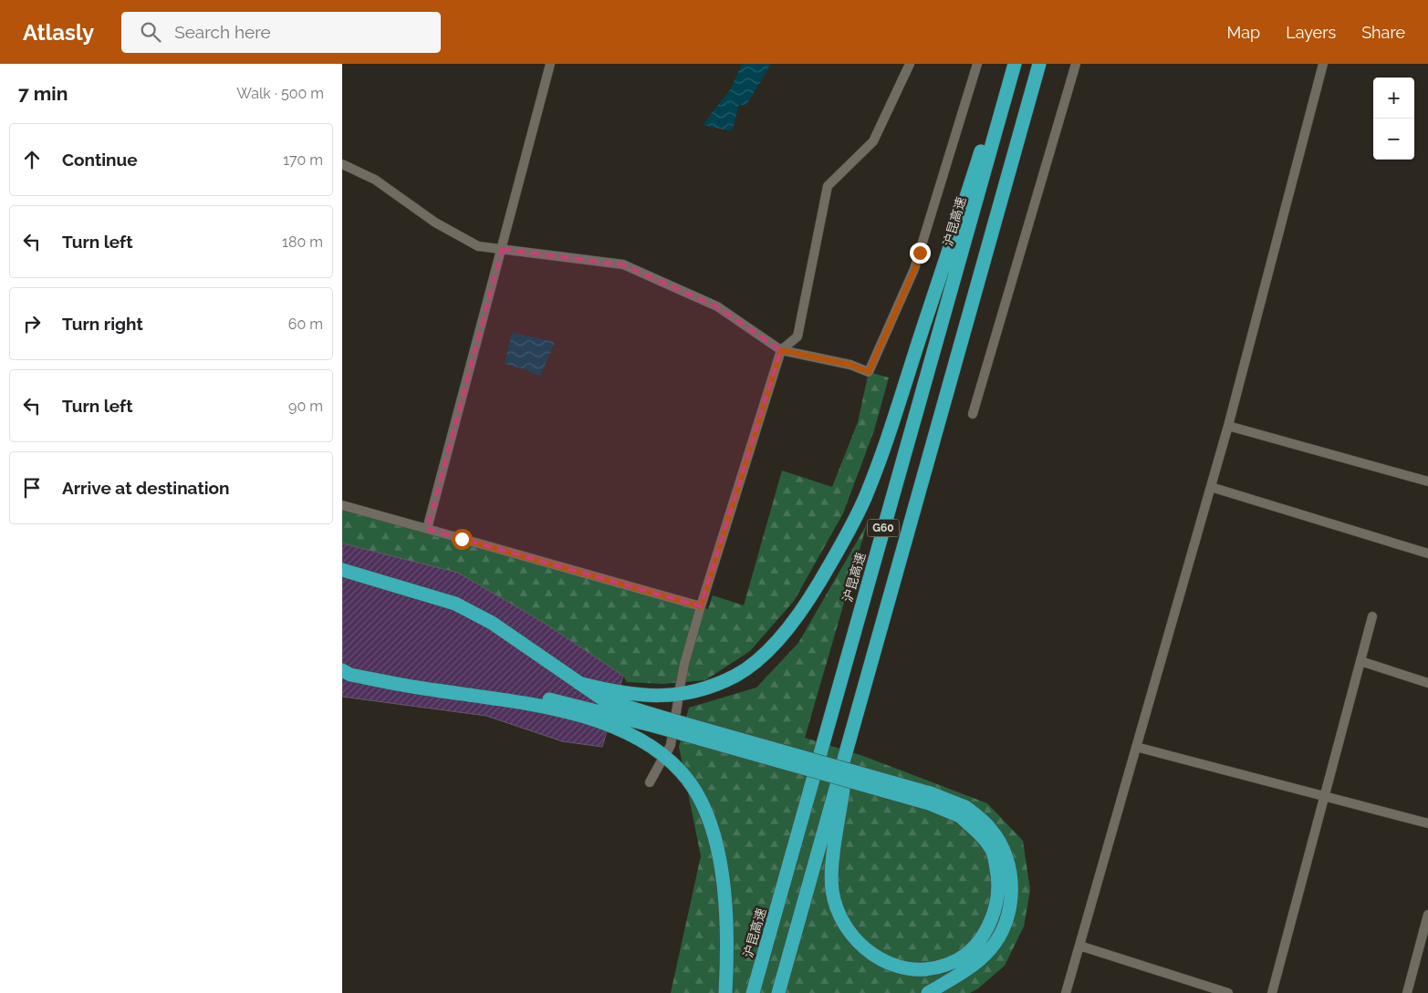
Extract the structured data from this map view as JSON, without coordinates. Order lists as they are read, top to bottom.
{
  "streets": {
    "highway": ["沪昆高速", "G60"]
  },
  "page": {
    "header": "Atlasly",
    "search": "Search here",
    "nav": ["Map", "Layers", "Share"],
    "heading": ["7 min", "Walk · 500 m"],
    "map_buttons": ["+", "−"],
    "list": [
      ["Continue", "170 m"],
      ["Turn left", "180 m"],
      ["Turn right", "60 m"],
      ["Turn left", "90 m"],
      "Arrive at destination"
    ]
  }
}
